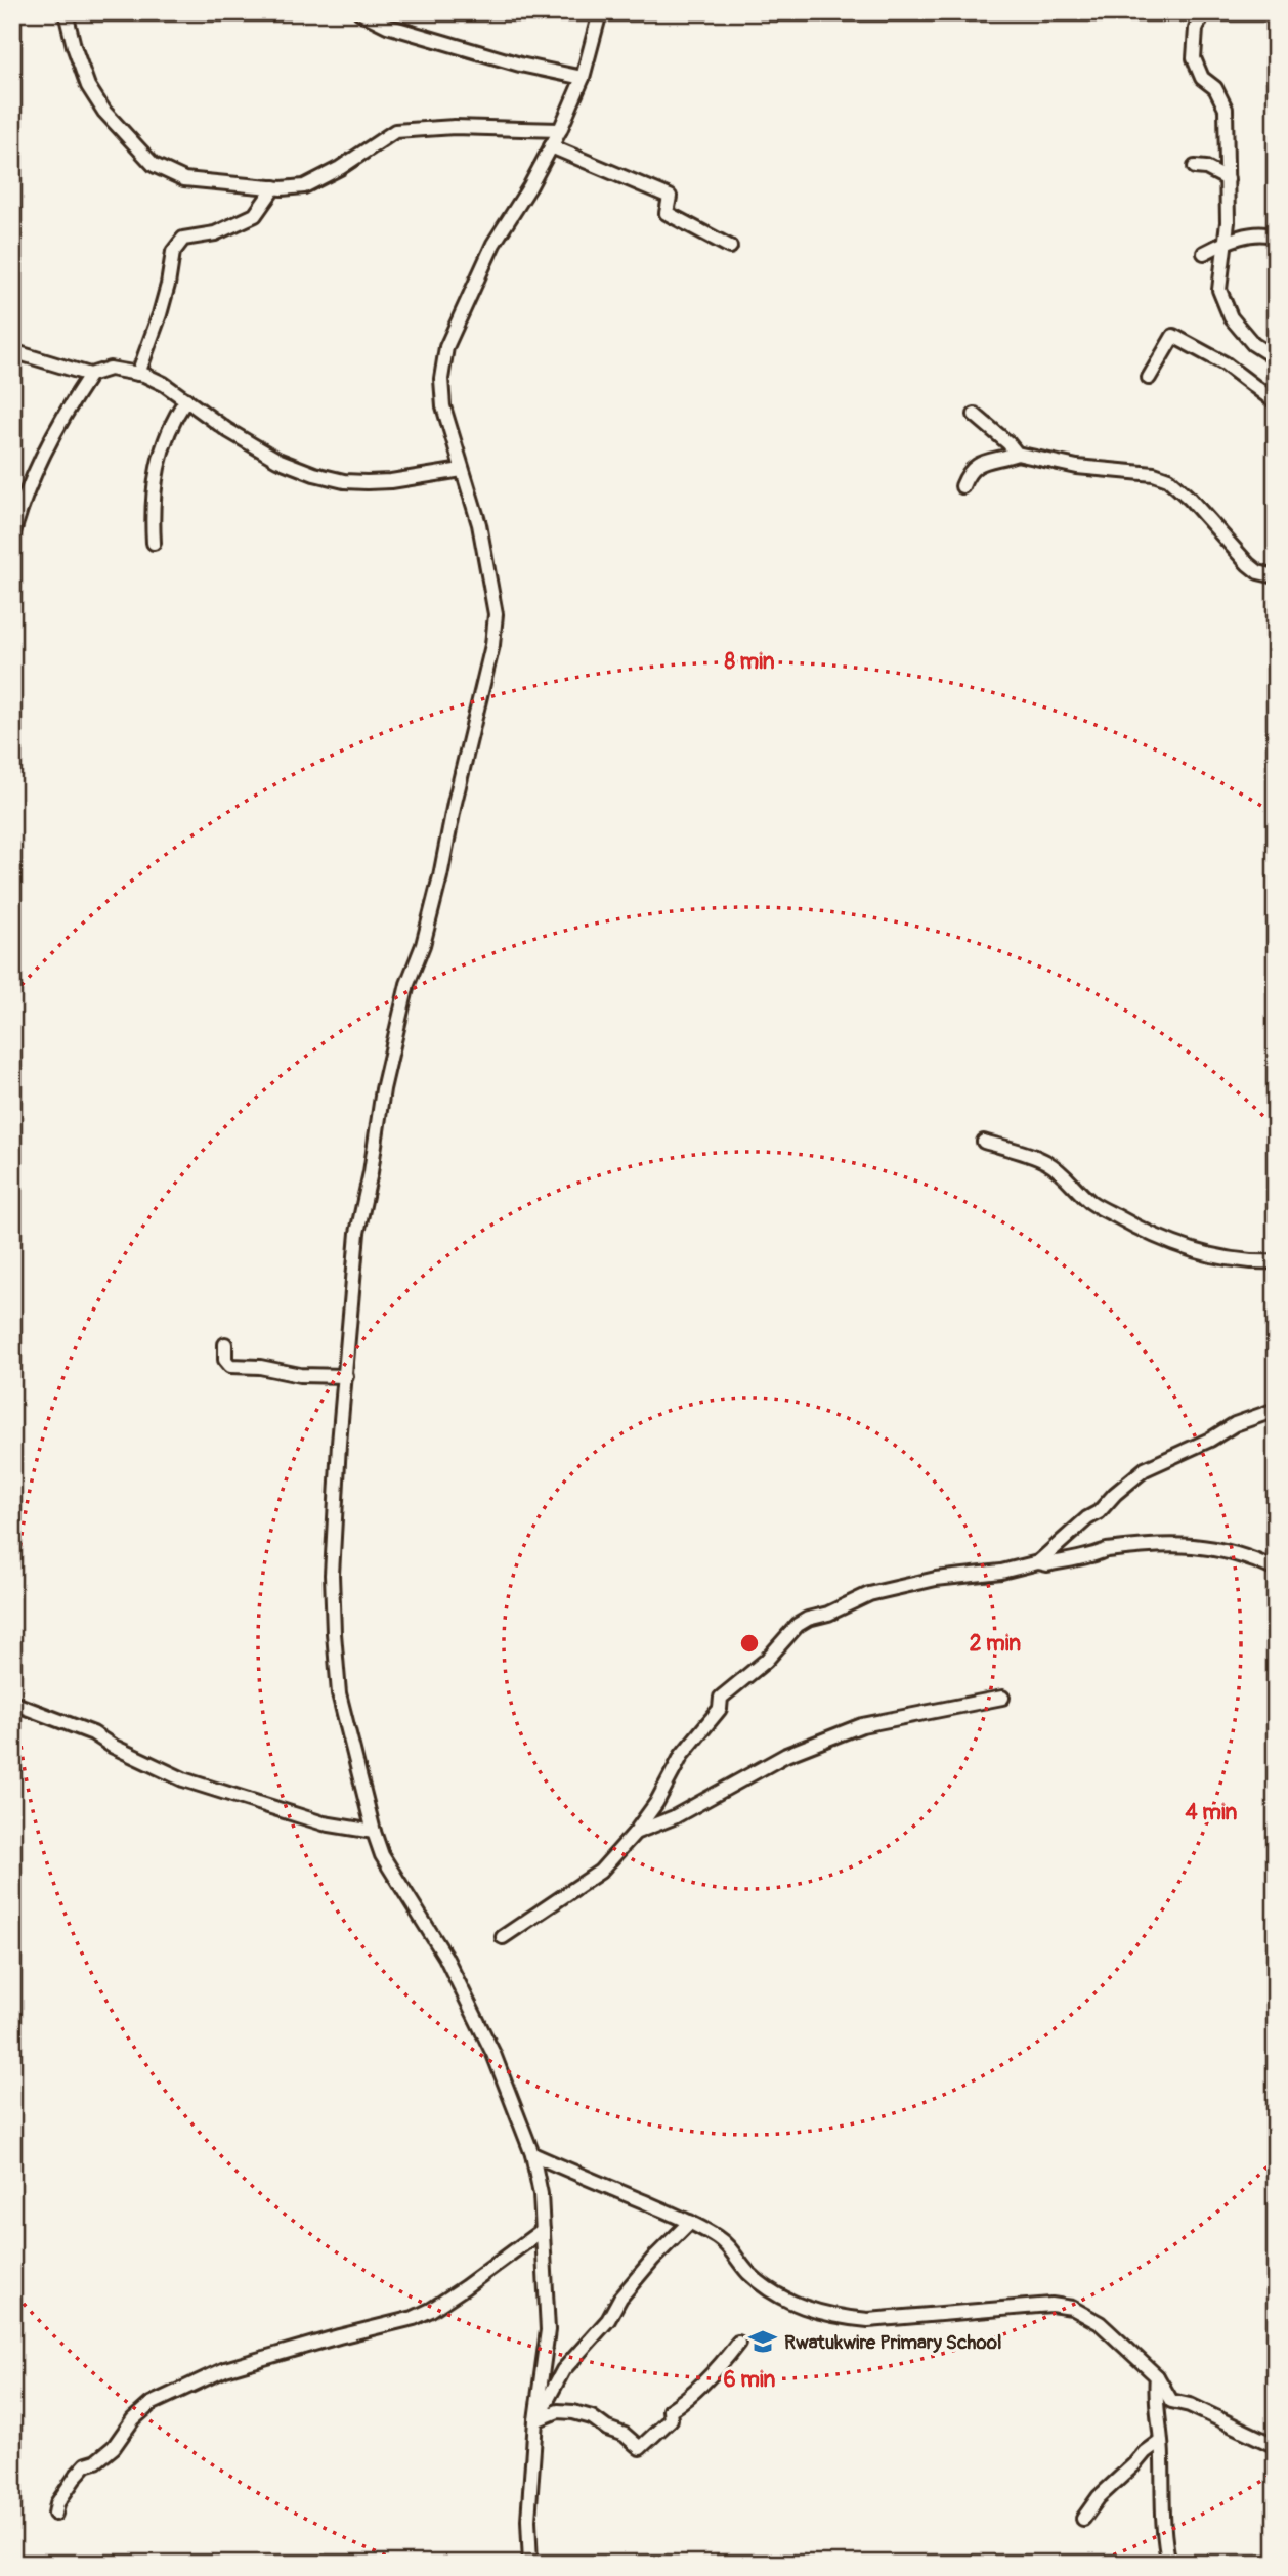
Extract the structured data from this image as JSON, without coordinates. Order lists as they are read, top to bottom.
{
  "places": {
    "school or university": ["Rwatukwire Primary School"]
  },
  "rings": [
    "8 min",
    "2 min",
    "4 min",
    "6 min"
  ]
}
